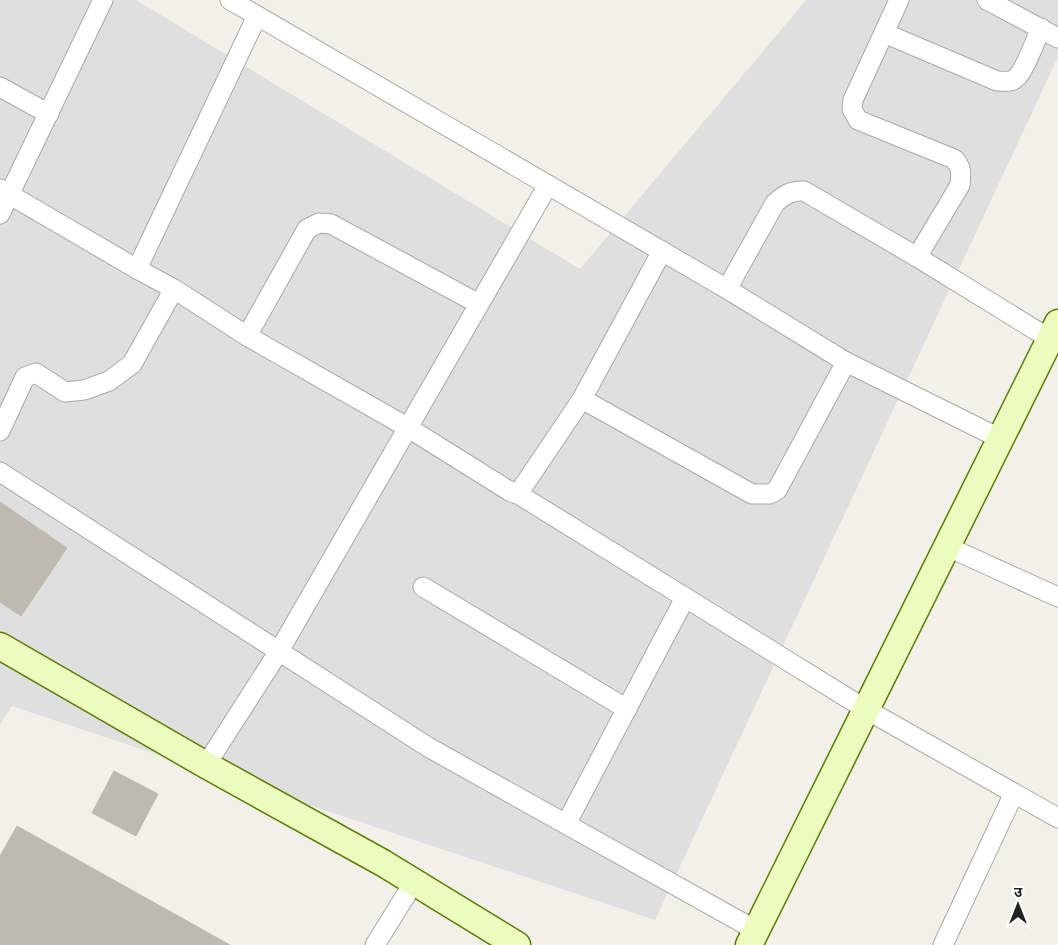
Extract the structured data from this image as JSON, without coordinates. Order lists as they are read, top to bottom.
{
  "north": "top"
}
